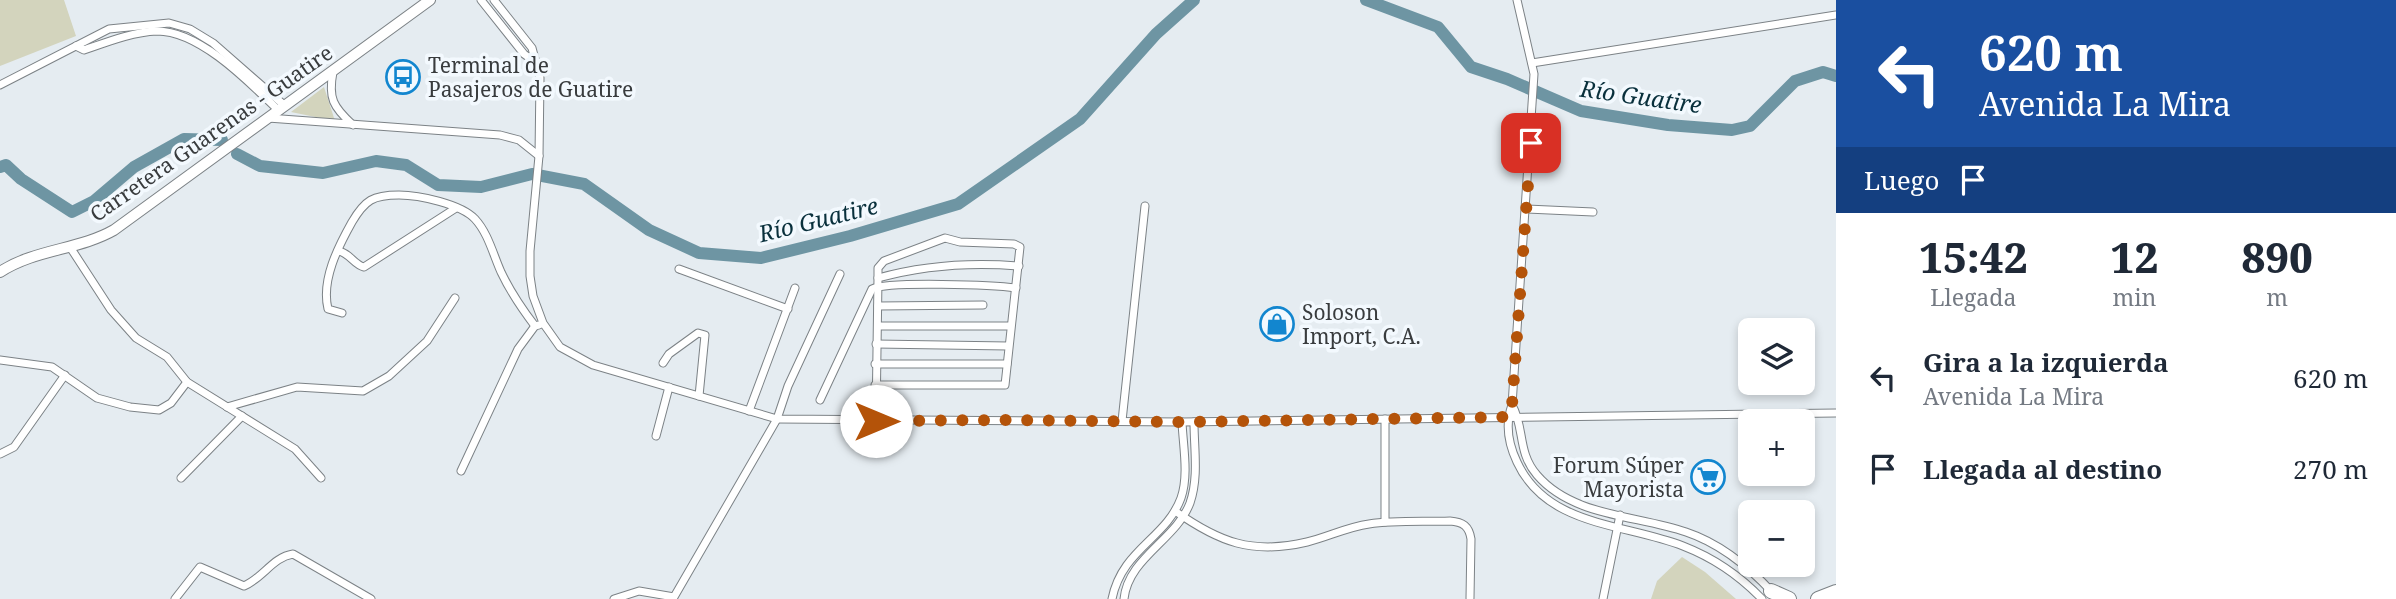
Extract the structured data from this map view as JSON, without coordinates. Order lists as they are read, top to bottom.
{
  "streets": {
    "main road": ["Carretera Guarenas - Guatire"]
  },
  "water": ["Río Guatire"],
  "places": {
    "bus stop": ["Terminal de Pasajeros de Guatire"],
    "shop": ["Soloson Import, C.A."],
    "supermarket": ["Forum Súper Mayorista"]
  },
  "page": {
    "turn": ["620 m", "Avenida La Mira"],
    "then": "Luego",
    "eta": [
      "15:42",
      "Llegada",
      "12",
      "min",
      "890",
      "m"
    ],
    "map_buttons": ["+", "−"],
    "list": [
      {
        "name": "Gira a la izquierda",
        "note": "Avenida La Mira",
        "value": "620 m"
      },
      {
        "name": "Llegada al destino",
        "value": "270 m"
      }
    ]
  }
}
